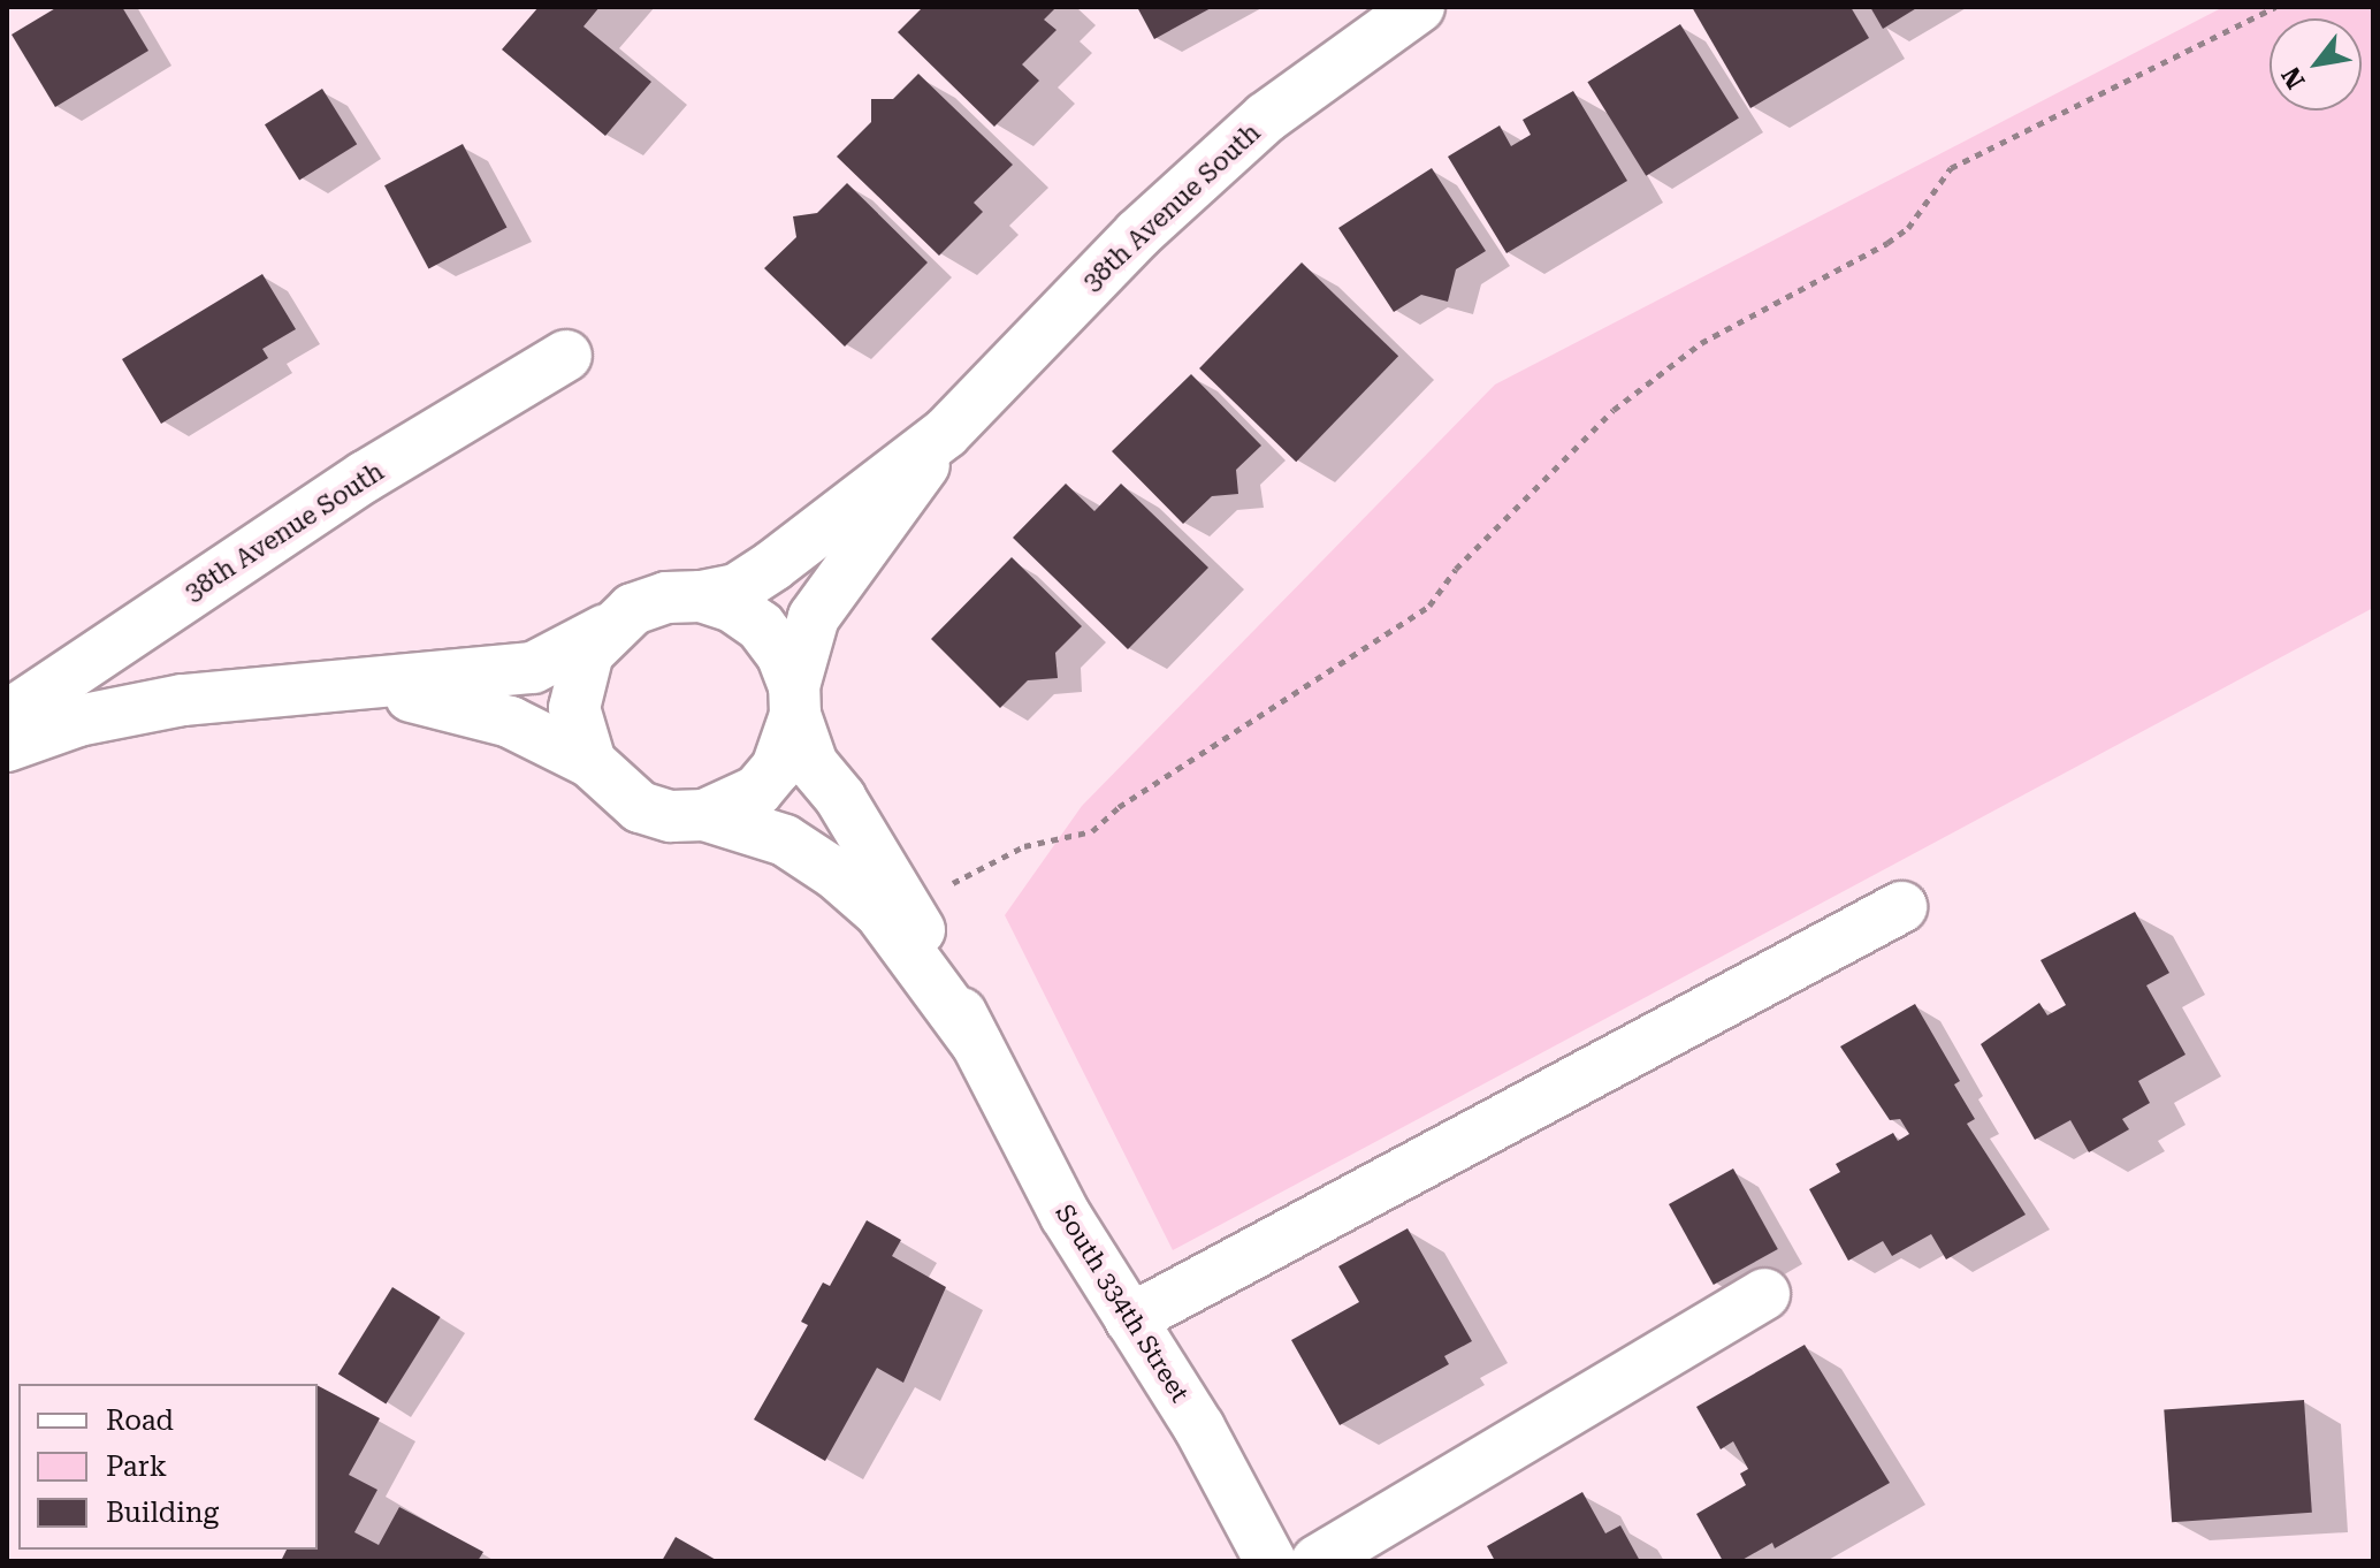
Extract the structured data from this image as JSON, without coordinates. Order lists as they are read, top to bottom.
{
  "streets": {
    "street": ["38th Avenue South", "South 334th Street"]
  },
  "crossings": [
    ["38th Avenue South", "South 334th Street"]
  ],
  "legend": ["Road", "Park", "Building"],
  "north": "bottom left"
}
